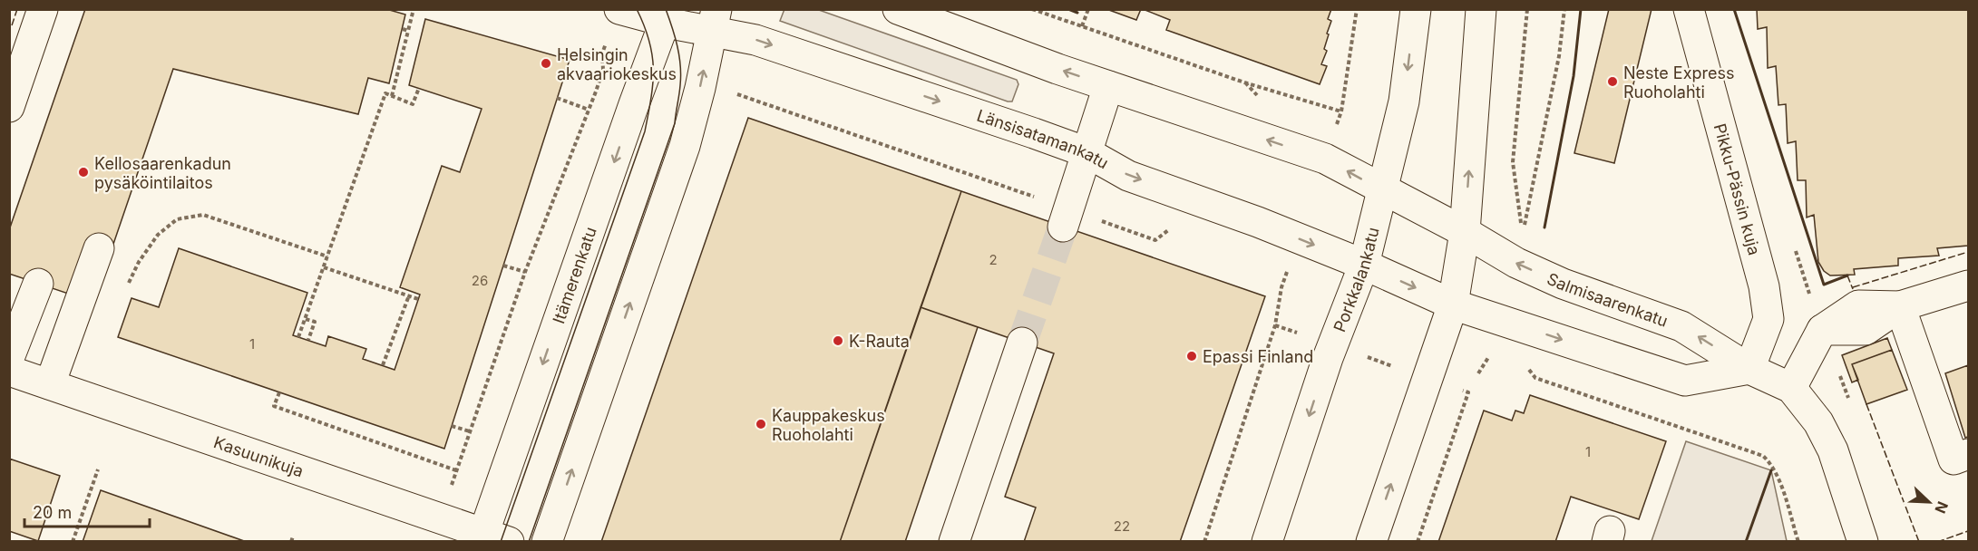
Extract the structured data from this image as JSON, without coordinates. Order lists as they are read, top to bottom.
{
  "streets": {
    "main road": [
      "Länsisatamankatu",
      "Pikku-Pässin kuja",
      "Itämerenkatu",
      "Porkkalankatu",
      "Salmisaarenkatu",
      "Kasuunikuja"
    ]
  },
  "crossings": [
    ["Länsisatamankatu", "Itämerenkatu"],
    ["Länsisatamankatu", "Porkkalankatu"],
    ["Pikku-Pässin kuja", "Salmisaarenkatu"],
    ["Itämerenkatu", "Kasuunikuja"]
  ],
  "places": [
    "Helsingin akvaariokeskus",
    "Neste Express Ruoholahti",
    "Kellosaarenkadun pysäköintilaitos",
    "K-Rauta",
    "Epassi Finland",
    "Kauppakeskus Ruoholahti"
  ],
  "house_numbers": [
    "2",
    "26",
    "1",
    "1",
    "22"
  ],
  "scale_bar": "20 m",
  "north": "bottom right"
}
